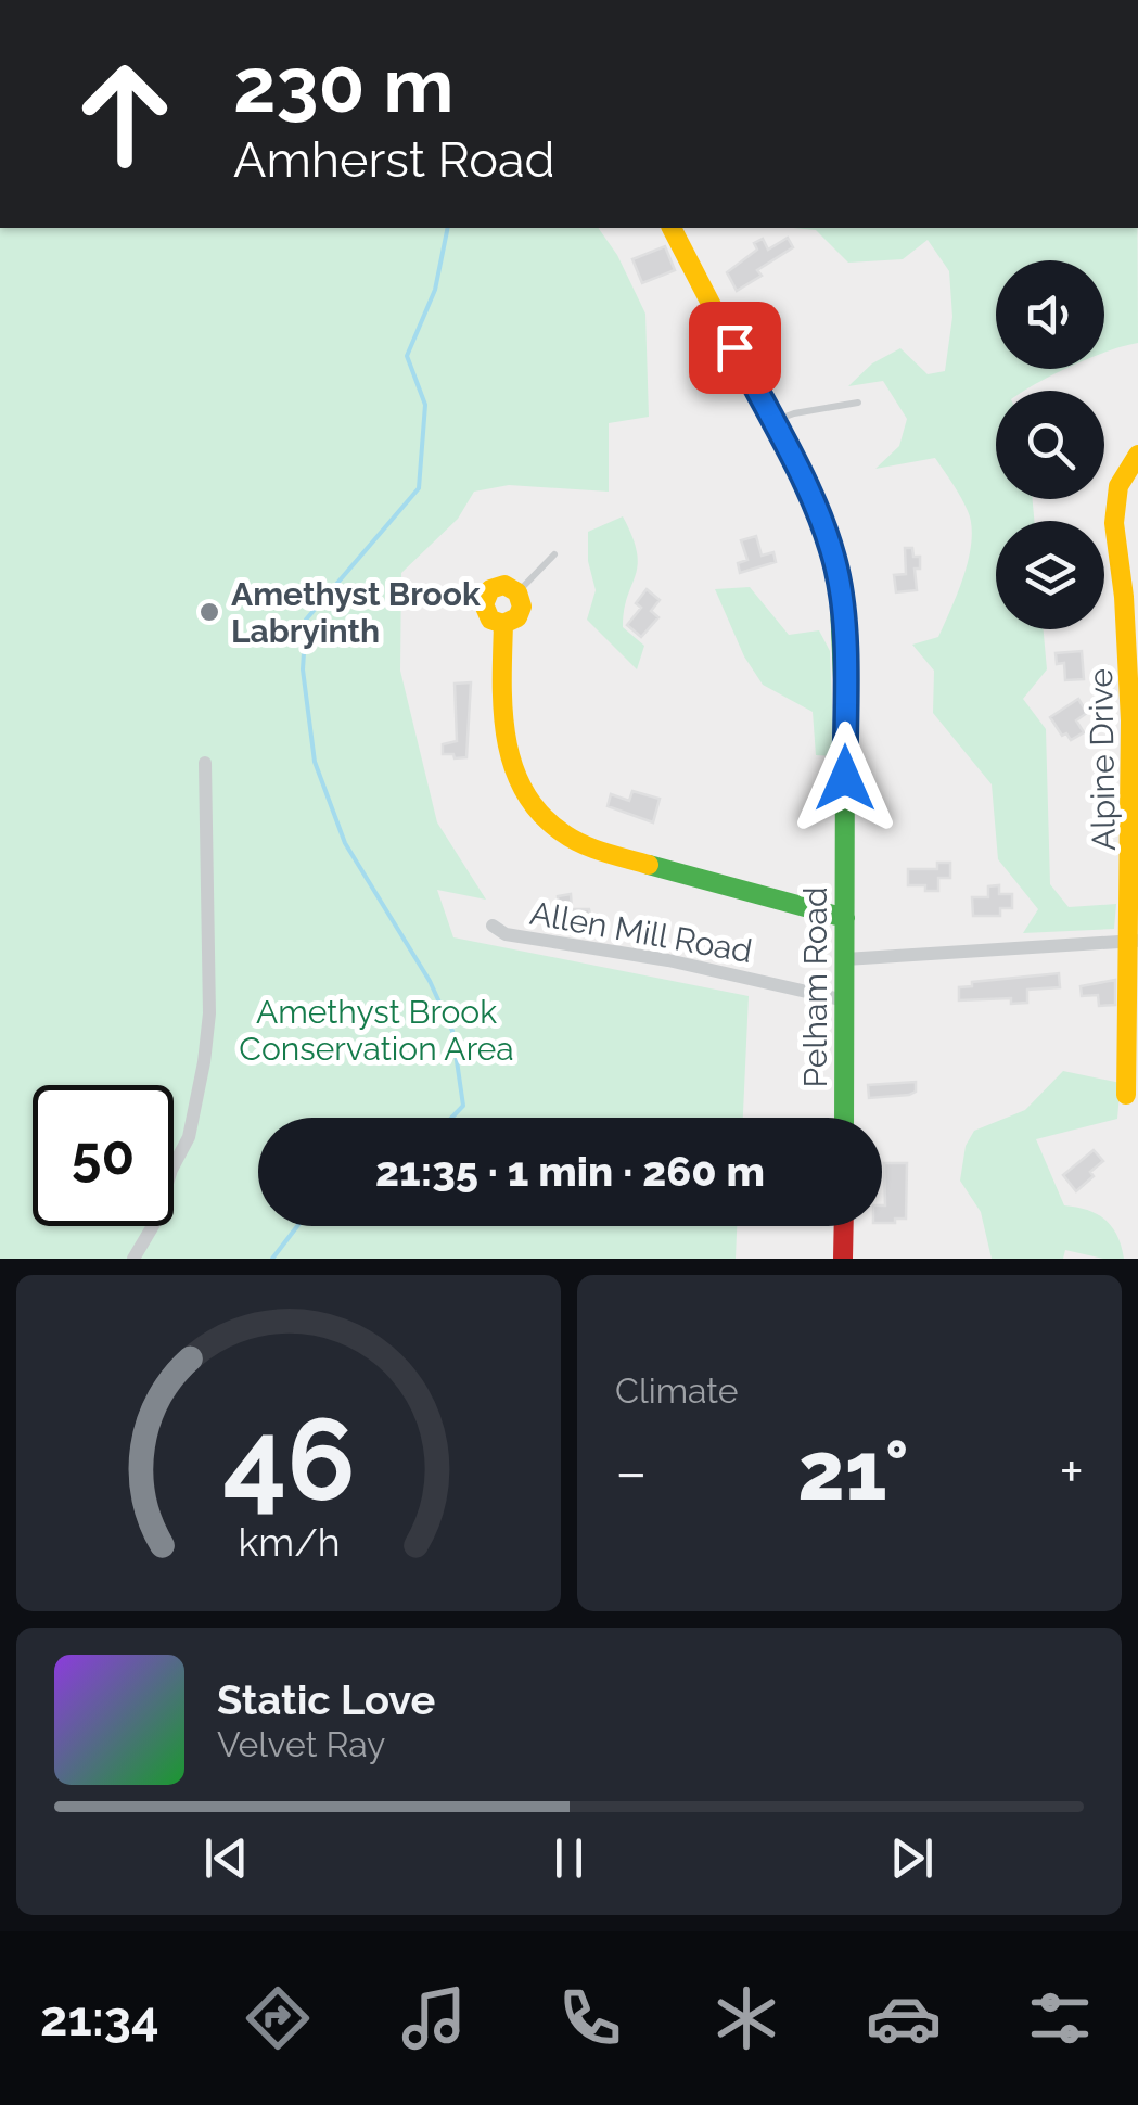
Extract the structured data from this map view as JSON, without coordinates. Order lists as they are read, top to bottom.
{
  "streets": {
    "street": ["Alpine Drive", "Allen Mill Road", "Pelham Road"]
  },
  "crossings": [
    ["Allen Mill Road", "Pelham Road"]
  ],
  "parks": ["Amethyst Brook Conservation Area"],
  "places": ["Amethyst Brook Labryinth"],
  "page": {
    "turn": ["230 m", "Amherst Road"],
    "limit": "50",
    "trip": "21:35 · 1 min · 260 m",
    "tile": "Climate",
    "heat": ["−", "21°", "+"],
    "song": ["Static Love", "Velvet Ray"],
    "tabs": "21:34",
    "gauge": ["46", "km/h"]
  }
}
